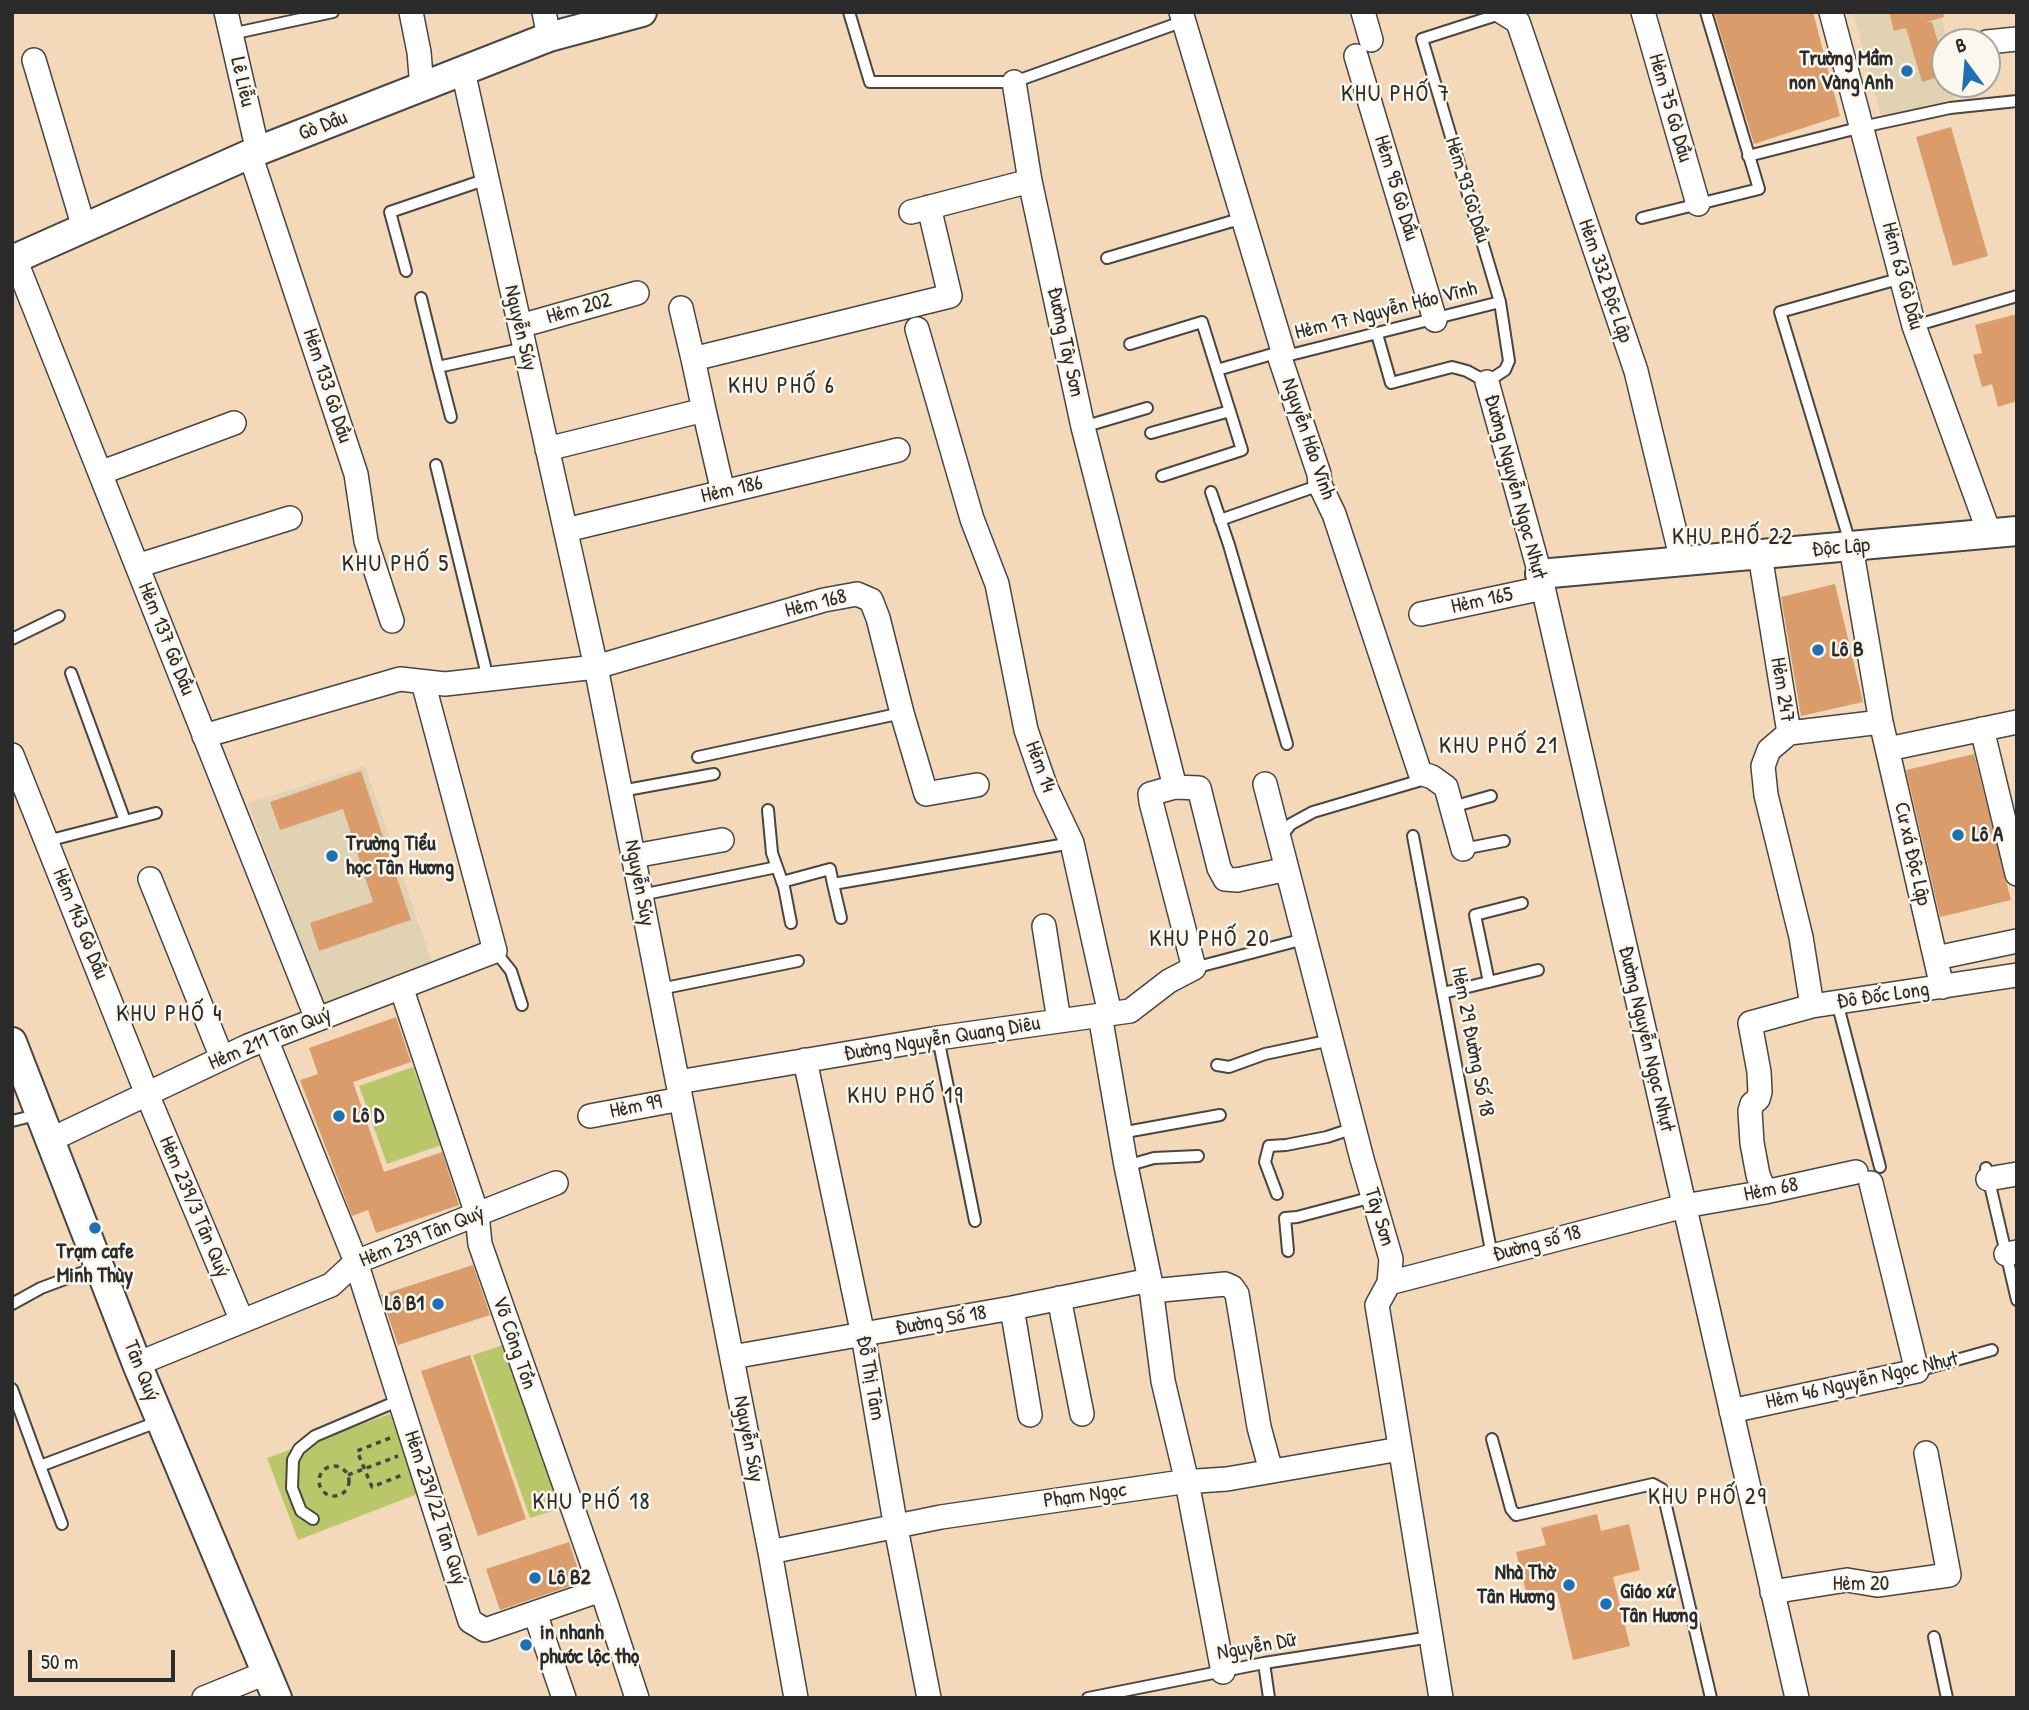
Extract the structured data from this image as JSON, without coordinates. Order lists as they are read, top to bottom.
{
  "streets": {
    "street": [
      "Lê Liễu",
      "Hẻm 75 Gò Dầu",
      "Gò Dầu",
      "Hẻm 95 Gò Dầu",
      "Hẻm 63 Gò Dầu",
      "Hẻm 332 Độc Lập",
      "Hẻm 202",
      "Nguyễn Súy",
      "Đường Tây Sơn",
      "Hẻm 133 Gò Dầu",
      "Nguyễn Háo Vĩnh",
      "Đường Nguyễn Ngọc Nhựt",
      "Hẻm 186",
      "Độc Lập",
      "Hẻm 165",
      "Hẻm 168",
      "Hẻm 137 Gò Dầu",
      "Hẻm 247",
      "Hẻm 14",
      "Cư xá Độc Lập",
      "Hẻm 143 Gò Dầu",
      "Đô Đốc Long",
      "Hẻm 211 Tân Quý",
      "Đường Nguyễn Quang Diêu",
      "Hẻm 99",
      "Hẻm 68",
      "Hẻm 239/3 Tân Quý",
      "Tây Sơn",
      "Hẻm 239 Tân Quý",
      "Đường số 18",
      "Đường Số 18",
      "Võ Công Tồn",
      "Tân Quý",
      "Đỗ Thị Tâm",
      "Hẻm 46 Nguyễn Ngọc Nhựt",
      "Phạm Ngọc",
      "Hẻm 239/22 Tân Quý",
      "Hẻm 20"
    ],
    "lane": [
      "Hẻm 93 Gò Dầu",
      "Hẻm 17 Nguyễn Háo Vĩnh",
      "Hẻm 29 Đường Số 18",
      "Nguyễn Dữ"
    ]
  },
  "crossings": [
    ["Lê Liễu", "Gò Dầu"],
    ["Lê Liễu", "Hẻm 133 Gò Dầu"],
    ["Gò Dầu", "Nguyễn Súy"],
    ["Gò Dầu", "Hẻm 133 Gò Dầu"],
    ["Gò Dầu", "Hẻm 137 Gò Dầu"],
    ["Hẻm 95 Gò Dầu", "Hẻm 17 Nguyễn Háo Vĩnh"],
    ["Hẻm 93 Gò Dầu", "Hẻm 332 Độc Lập"],
    ["Hẻm 93 Gò Dầu", "Hẻm 17 Nguyễn Háo Vĩnh"],
    ["Hẻm 63 Gò Dầu", "Độc Lập"],
    ["Hẻm 332 Độc Lập", "Độc Lập"],
    ["Hẻm 202", "Nguyễn Súy"],
    ["Hẻm 17 Nguyễn Háo Vĩnh", "Nguyễn Háo Vĩnh"],
    ["Nguyễn Súy", "Hẻm 186"],
    ["Nguyễn Súy", "Hẻm 168"],
    ["Nguyễn Súy", "Đường Nguyễn Quang Diêu"],
    ["Nguyễn Súy", "Hẻm 99"],
    ["Nguyễn Súy", "Đường Số 18"],
    ["Nguyễn Súy", "Phạm Ngọc"],
    ["Đường Nguyễn Ngọc Nhựt", "Độc Lập"],
    ["Đường Nguyễn Ngọc Nhựt", "Hẻm 165"],
    ["Đường Nguyễn Ngọc Nhựt", "Hẻm 68"],
    ["Đường Nguyễn Ngọc Nhựt", "Đường số 18"],
    ["Đường Nguyễn Ngọc Nhựt", "Hẻm 46 Nguyễn Ngọc Nhựt"],
    ["Đường Nguyễn Ngọc Nhựt", "Hẻm 20"],
    ["Độc Lập", "Hẻm 165"],
    ["Độc Lập", "Hẻm 247"],
    ["Độc Lập", "Cư xá Độc Lập"],
    ["Hẻm 168", "Hẻm 137 Gò Dầu"],
    ["Hẻm 137 Gò Dầu", "Hẻm 211 Tân Quý"],
    ["Hẻm 247", "Cư xá Độc Lập"],
    ["Hẻm 14", "Đường Nguyễn Quang Diêu"],
    ["Hẻm 14", "Đường Số 18"],
    ["Hẻm 14", "Phạm Ngọc"],
    ["Hẻm 14", "Nguyễn Dữ"],
    ["Cư xá Độc Lập", "Đô Đốc Long"],
    ["Hẻm 143 Gò Dầu", "Hẻm 211 Tân Quý"],
    ["Hẻm 143 Gò Dầu", "Hẻm 239/3 Tân Quý"],
    ["Đô Đốc Long", "Hẻm 68"],
    ["Hẻm 211 Tân Quý", "Hẻm 239/3 Tân Quý"],
    ["Hẻm 211 Tân Quý", "Võ Công Tồn"],
    ["Hẻm 211 Tân Quý", "Tân Quý"],
    ["Đường Nguyễn Quang Diêu", "Hẻm 99"],
    ["Đường Nguyễn Quang Diêu", "Đỗ Thị Tâm"],
    ["Hẻm 29 Đường Số 18", "Đường số 18"],
    ["Hẻm 68", "Đường số 18"],
    ["Hẻm 239/3 Tân Quý", "Hẻm 239 Tân Quý"],
    ["Tây Sơn", "Đường số 18"],
    ["Tây Sơn", "Phạm Ngọc"],
    ["Tây Sơn", "Nguyễn Dữ"],
    ["Hẻm 239 Tân Quý", "Võ Công Tồn"],
    ["Hẻm 239 Tân Quý", "Tân Quý"],
    ["Hẻm 239 Tân Quý", "Hẻm 239/22 Tân Quý"],
    ["Đường Số 18", "Đỗ Thị Tâm"],
    ["Đường Số 18", "Phạm Ngọc"],
    ["Võ Công Tồn", "Hẻm 239/22 Tân Quý"],
    ["Đỗ Thị Tâm", "Phạm Ngọc"]
  ],
  "districts": [
    "KHU PHỐ 7",
    "KHU PHỐ 6",
    "KHU PHỐ 22",
    "KHU PHỐ 5",
    "KHU PHỐ 21",
    "KHU PHỐ 20",
    "KHU PHỐ 4",
    "KHU PHỐ 19",
    "KHU PHỐ 29",
    "KHU PHỐ 18"
  ],
  "places": [
    "Trường Mầm non Vàng Anh",
    "Lô B",
    "Lô A",
    "Trường Tiểu học Tân Hương",
    "Lô D",
    "Trạm cafe Minh Thùy",
    "Lô B1",
    "Lô B2",
    "Nhà Thờ Tân Hương",
    "Giáo xứ Tân Hương",
    "in nhanh phước lộc thọ"
  ],
  "scale_bar": "50 m",
  "north": "top"
}
